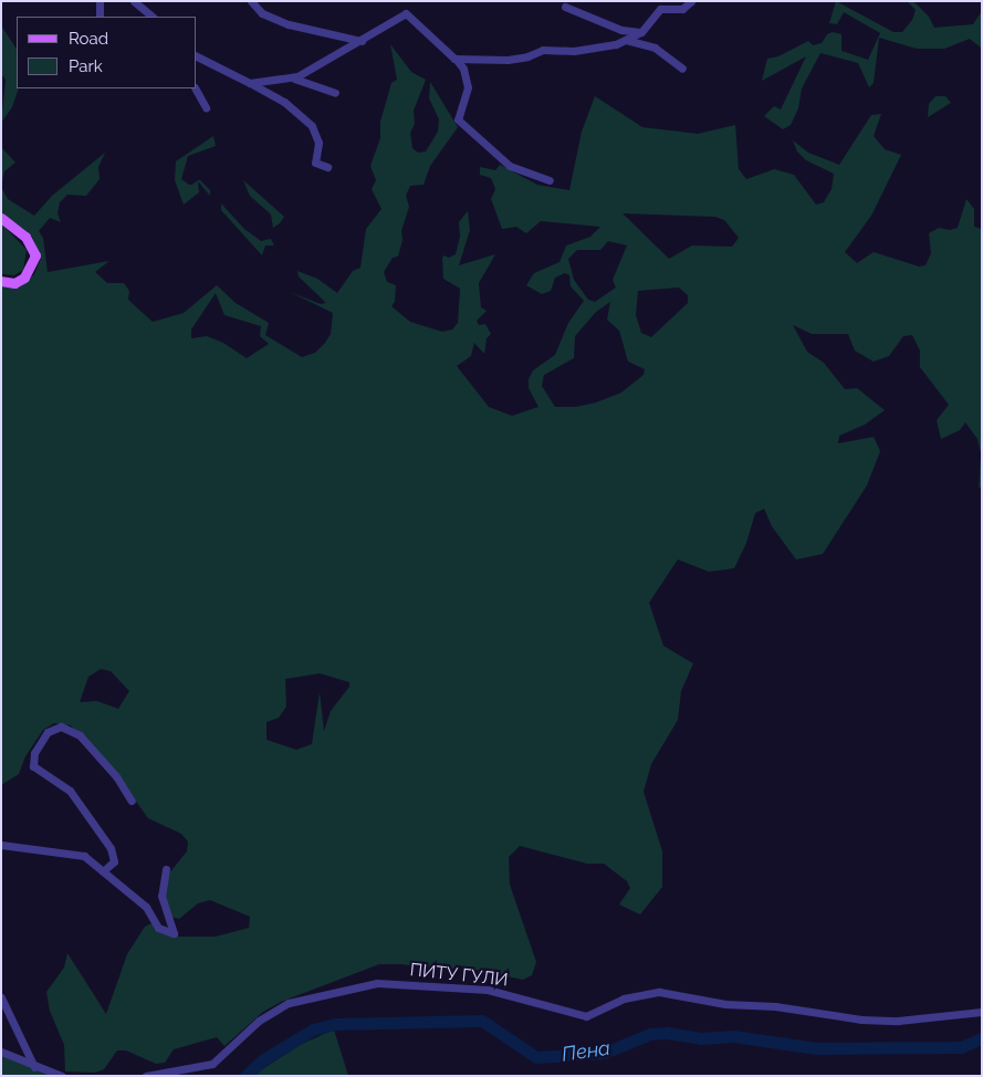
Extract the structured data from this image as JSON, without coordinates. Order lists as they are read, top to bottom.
{
  "streets": {
    "street": ["ПИТУ ГУЛИ"]
  },
  "water": ["Пена"],
  "legend": ["Road", "Park"]
}
